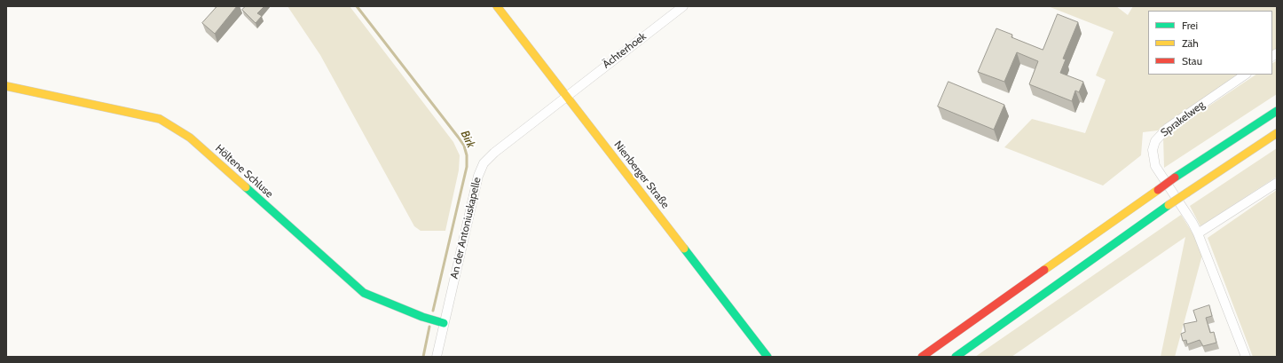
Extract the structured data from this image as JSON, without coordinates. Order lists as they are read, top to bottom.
{
  "streets": {
    "main road": ["Höltene Schluse", "Nienberger Straße"],
    "street": ["Ächterhoek", "Sprakelweg", "An der Antoniuskapelle"]
  },
  "crossings": [
    ["Ächterhoek", "Nienberger Straße"],
    ["Ächterhoek", "An der Antoniuskapelle"],
    ["Höltene Schluse", "An der Antoniuskapelle"],
    ["Nienberger Straße", "An der Antoniuskapelle"]
  ],
  "water": ["Birk"],
  "legend": ["Frei", "Zäh", "Stau"]
}
